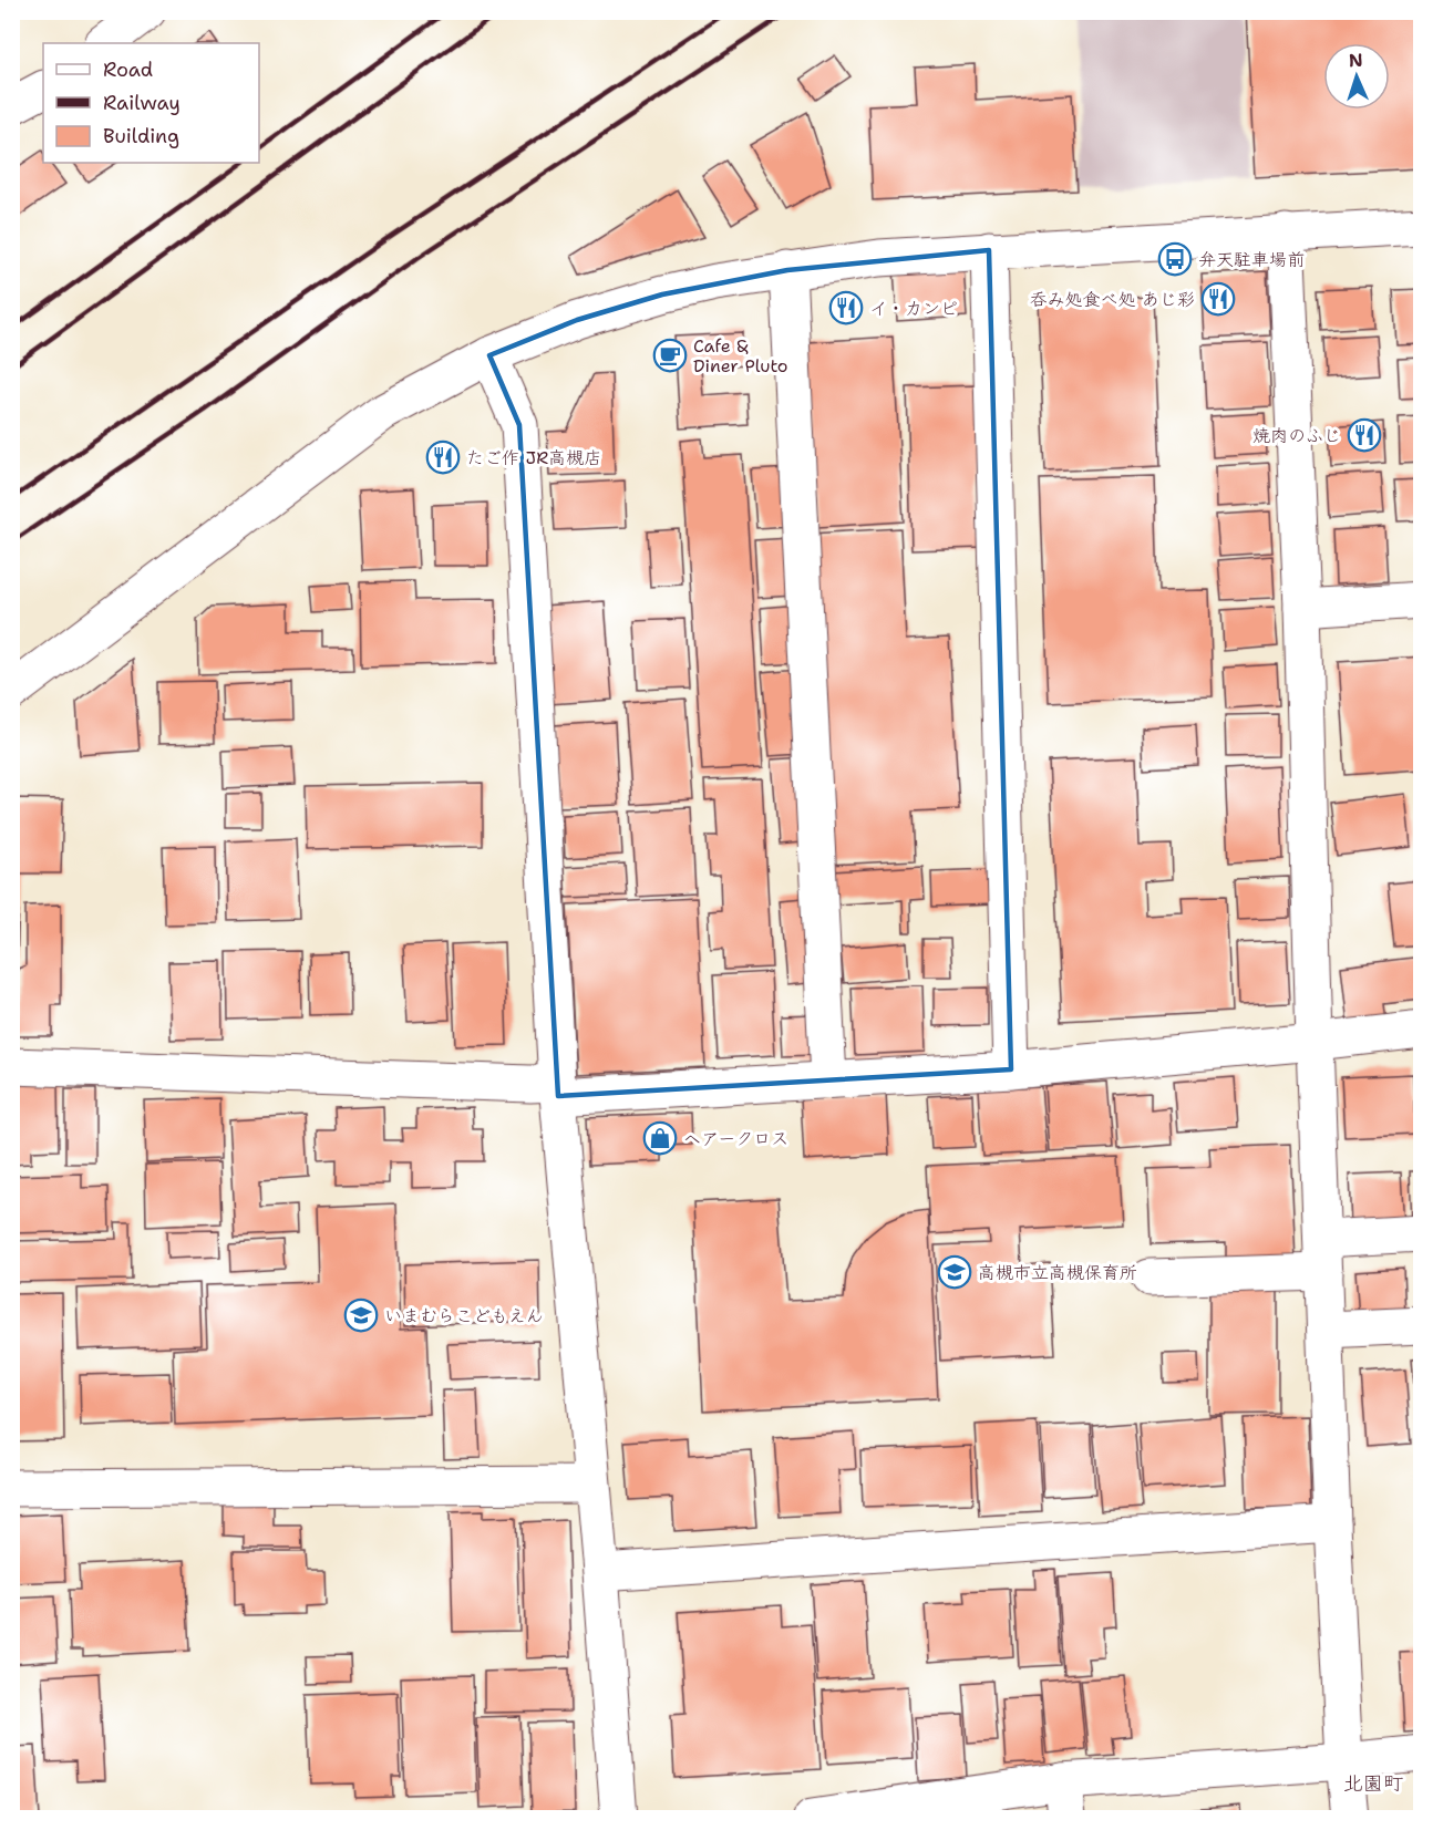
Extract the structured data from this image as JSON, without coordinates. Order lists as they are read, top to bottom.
{
  "districts": ["北園町"],
  "places": {
    "bus stop": ["弁天駐車場前"],
    "restaurant": [
      "呑み処食べ処 あじ彩",
      "イ・カンピ",
      "焼肉のふじ",
      "たご作 JR高槻店"
    ],
    "cafe": ["Cafe & Diner Pluto"],
    "shop": ["ヘアークロス"],
    "school or university": ["高槻市立高槻保育所", "いまむらこどもえん"]
  },
  "legend": ["Road", "Railway", "Building"],
  "north": "top"
}
